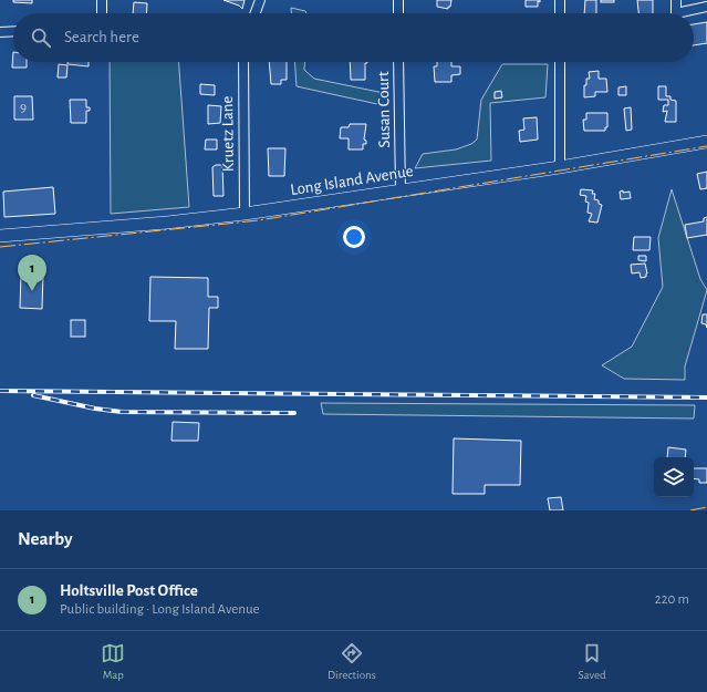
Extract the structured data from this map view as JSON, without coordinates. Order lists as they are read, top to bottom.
{
  "streets": {
    "street": ["Susan Court", "Kruetz Lane", "Long Island Avenue"]
  },
  "crossings": [
    ["Susan Court", "Long Island Avenue"],
    ["Kruetz Lane", "Long Island Avenue"]
  ],
  "house_numbers": ["9"],
  "page": {
    "search": "Search here",
    "pins": "1",
    "heading": "Nearby",
    "list": [
      {
        "mark": "1",
        "name": "Holtsville Post Office",
        "note": "Public building · Long Island Avenue",
        "value": "220 m"
      }
    ],
    "nav": ["Map", "Directions", "Saved"]
  }
}
